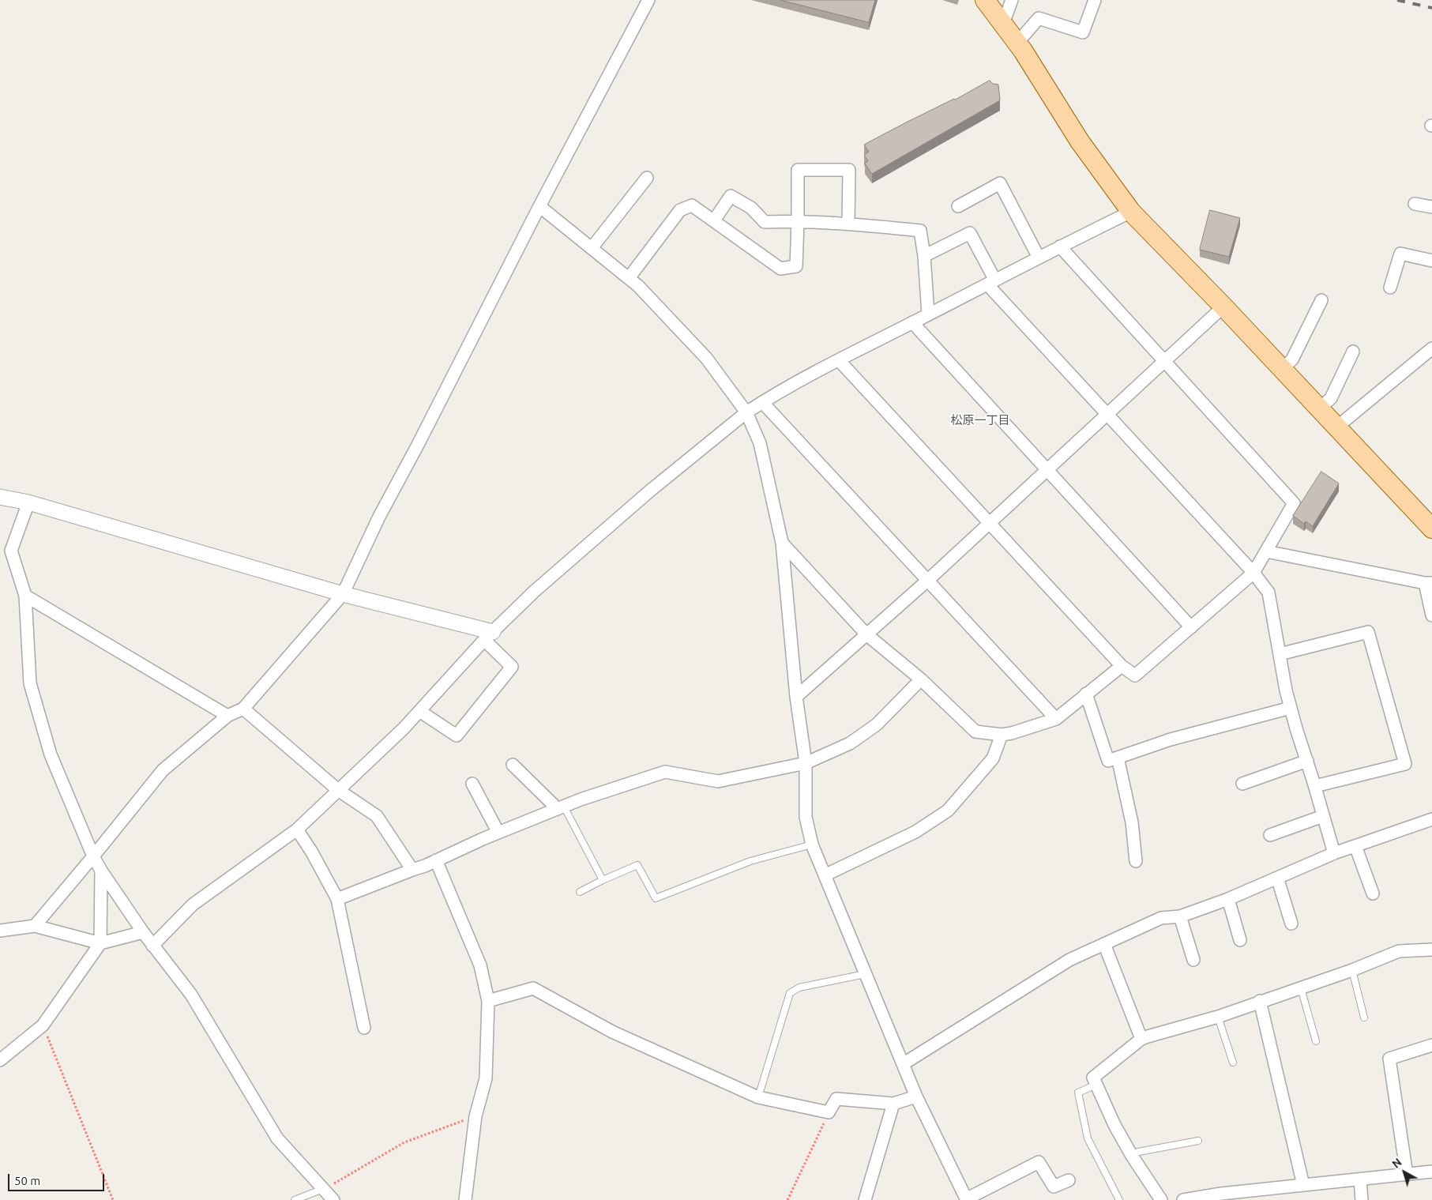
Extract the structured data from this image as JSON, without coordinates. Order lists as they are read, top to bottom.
{
  "districts": ["松原一丁目"],
  "scale_bar": "50 m",
  "north": "top left"
}
